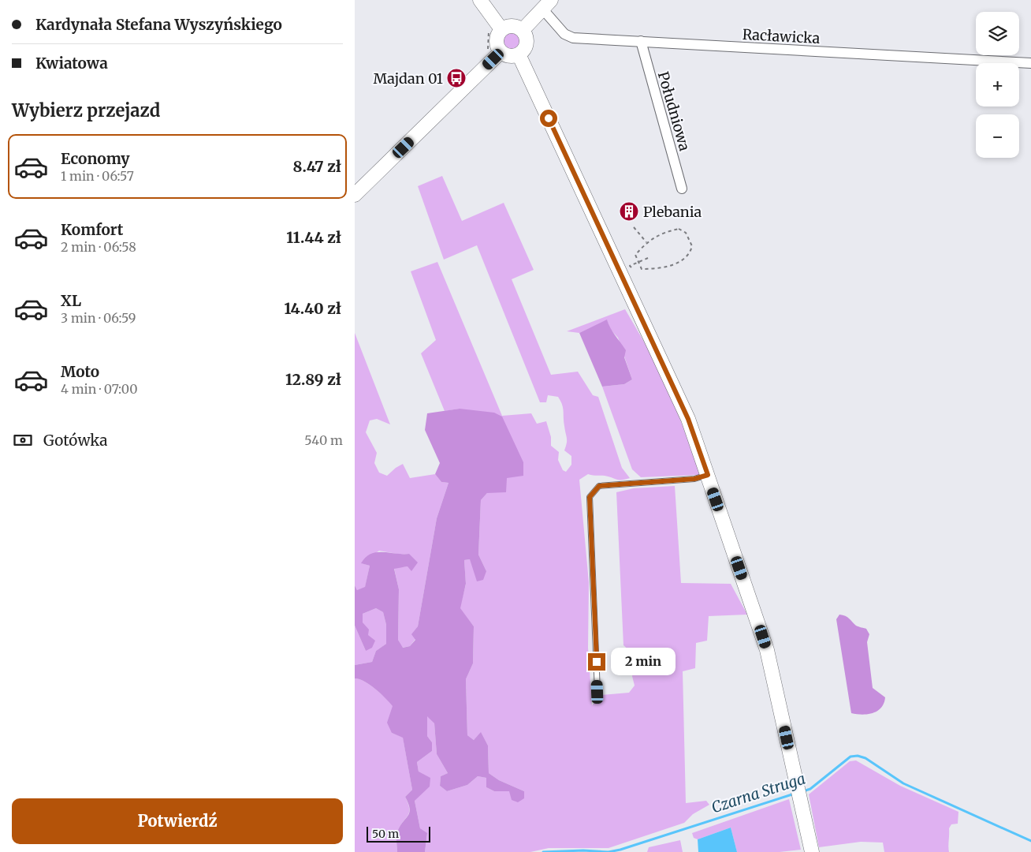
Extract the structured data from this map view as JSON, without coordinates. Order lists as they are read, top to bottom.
{
  "streets": {
    "street": ["Racławicka", "Południowa"]
  },
  "crossings": [
    ["Racławicka", "Południowa"]
  ],
  "water": ["Czarna Struga"],
  "places": {
    "bus stop": ["Majdan 01"],
    "building": ["Plebania"]
  },
  "scale_bar": "50 m",
  "page": {
    "banner": ["Kardynała Stefana Wyszyńskiego", "Kwiatowa"],
    "map_buttons": ["+", "−"],
    "heading": "Wybierz przejazd",
    "list": [
      {
        "name": "Economy",
        "note": "1 min · 06:57",
        "value": "8.47 zł"
      },
      {
        "name": "Komfort",
        "note": "2 min · 06:58",
        "value": "11.44 zł"
      },
      {
        "name": "XL",
        "note": "3 min · 06:59",
        "value": "14.40 zł"
      },
      {
        "name": "Moto",
        "note": "4 min · 07:00",
        "value": "12.89 zł"
      }
    ],
    "pay": ["Gotówka", "540 m"],
    "bubble": "2 min",
    "buttons": "Potwierdź",
    "scale": "50 m"
  }
}
